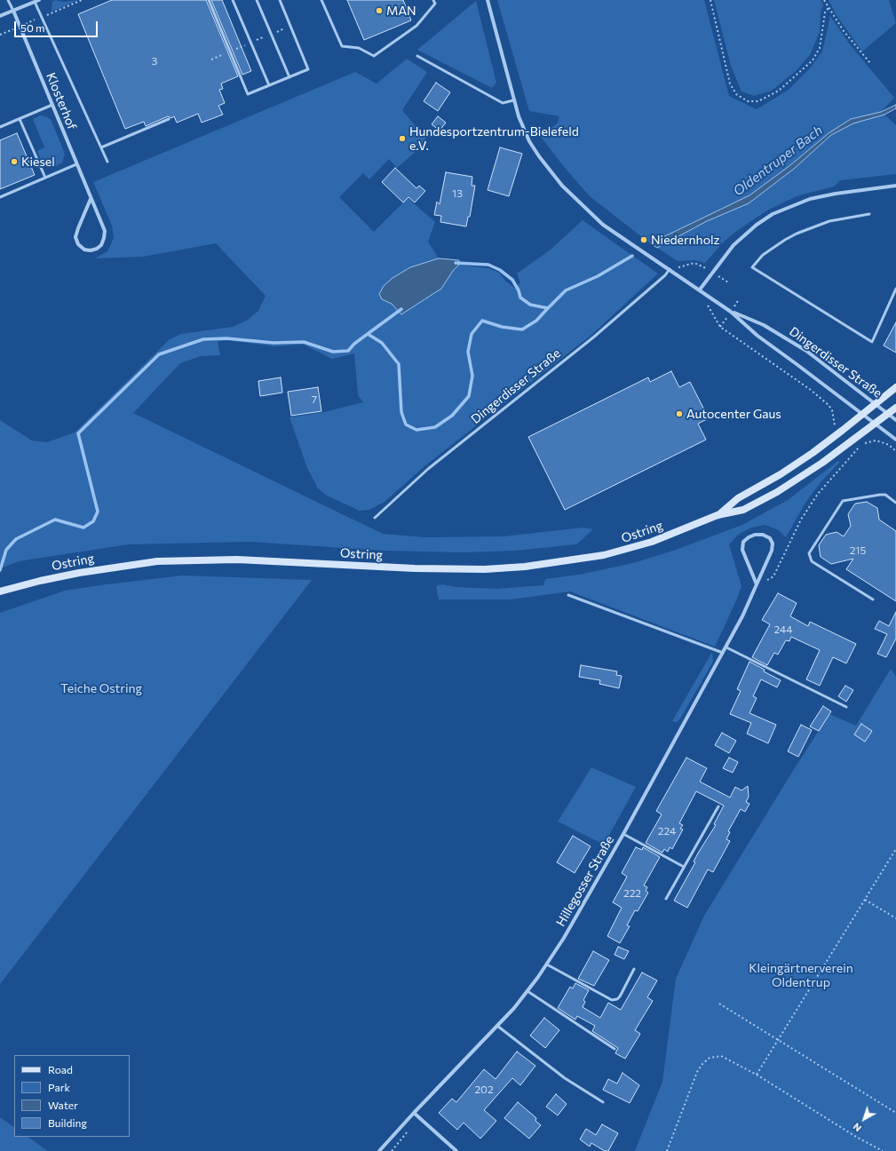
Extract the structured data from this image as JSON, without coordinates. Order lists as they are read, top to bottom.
{
  "streets": {
    "main road": ["Ostring"],
    "street": ["Klosterhof", "Dingerdisser Straße", "Hillegosser Straße"]
  },
  "crossings": [
    ["Dingerdisser Straße", "Ostring"]
  ],
  "water": ["Oldentruper Bach"],
  "parks": ["Teiche Ostring", "Kleingärtnerverein Oldentrup"],
  "places": [
    "MAN",
    "Hundesportzentrum-Bielefeld e.V.",
    "Kiesel",
    "Niedernholz",
    "Autocenter Gaus"
  ],
  "house_numbers": [
    "3",
    "13",
    "7",
    "215",
    "244",
    "224",
    "222",
    "202"
  ],
  "legend": [
    "Road",
    "Park",
    "Water",
    "Building"
  ],
  "scale_bar": "50 m",
  "north": "bottom left"
}
